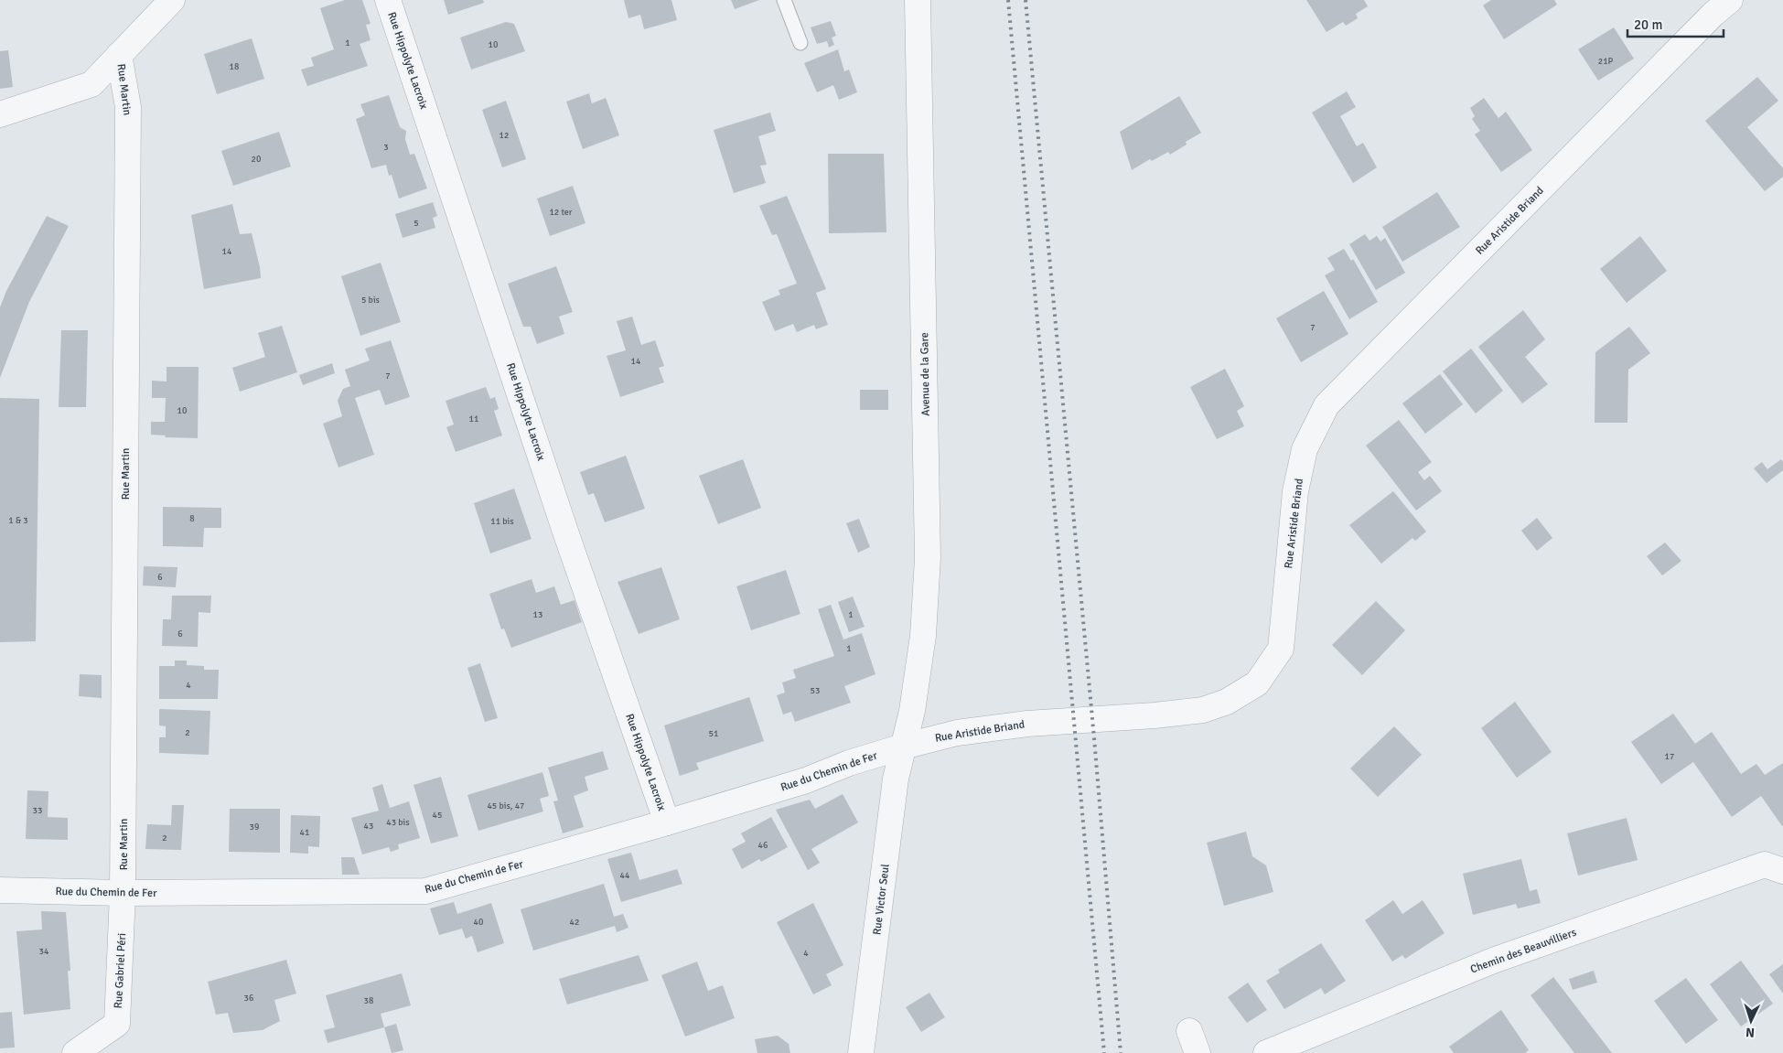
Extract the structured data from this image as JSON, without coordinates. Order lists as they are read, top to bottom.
{
  "streets": {
    "street": [
      "Rue Hippolyte Lacroix",
      "Rue Martin",
      "Rue Aristide Briand",
      "Avenue de la Gare",
      "Rue du Chemin de Fer",
      "Rue Victor Seul",
      "Chemin des Beauvilliers",
      "Rue Gabriel Péri"
    ]
  },
  "crossings": [
    ["Rue Hippolyte Lacroix", "Rue du Chemin de Fer"],
    ["Rue Martin", "Rue du Chemin de Fer"],
    ["Rue Martin", "Rue Gabriel Péri"],
    ["Rue Aristide Briand", "Avenue de la Gare"],
    ["Rue Aristide Briand", "Rue du Chemin de Fer"],
    ["Rue Aristide Briand", "Rue Victor Seul"],
    ["Avenue de la Gare", "Rue du Chemin de Fer"],
    ["Avenue de la Gare", "Rue Victor Seul"],
    ["Rue du Chemin de Fer", "Rue Victor Seul"],
    ["Rue du Chemin de Fer", "Rue Gabriel Péri"]
  ],
  "house_numbers": [
    "1",
    "10",
    "21P",
    "18",
    "12",
    "3",
    "20",
    "12 ter",
    "5",
    "14",
    "5 bis",
    "7",
    "14",
    "7",
    "10",
    "11",
    "8",
    "1 & 3",
    "11 bis",
    "6",
    "13",
    "1",
    "6",
    "1",
    "4",
    "53",
    "2",
    "51",
    "17",
    "45 bis, 47",
    "33",
    "45",
    "43 bis",
    "43",
    "39",
    "41",
    "2",
    "46",
    "44",
    "40",
    "42",
    "34",
    "4",
    "36",
    "38"
  ],
  "scale_bar": "20 m",
  "north": "bottom"
}
